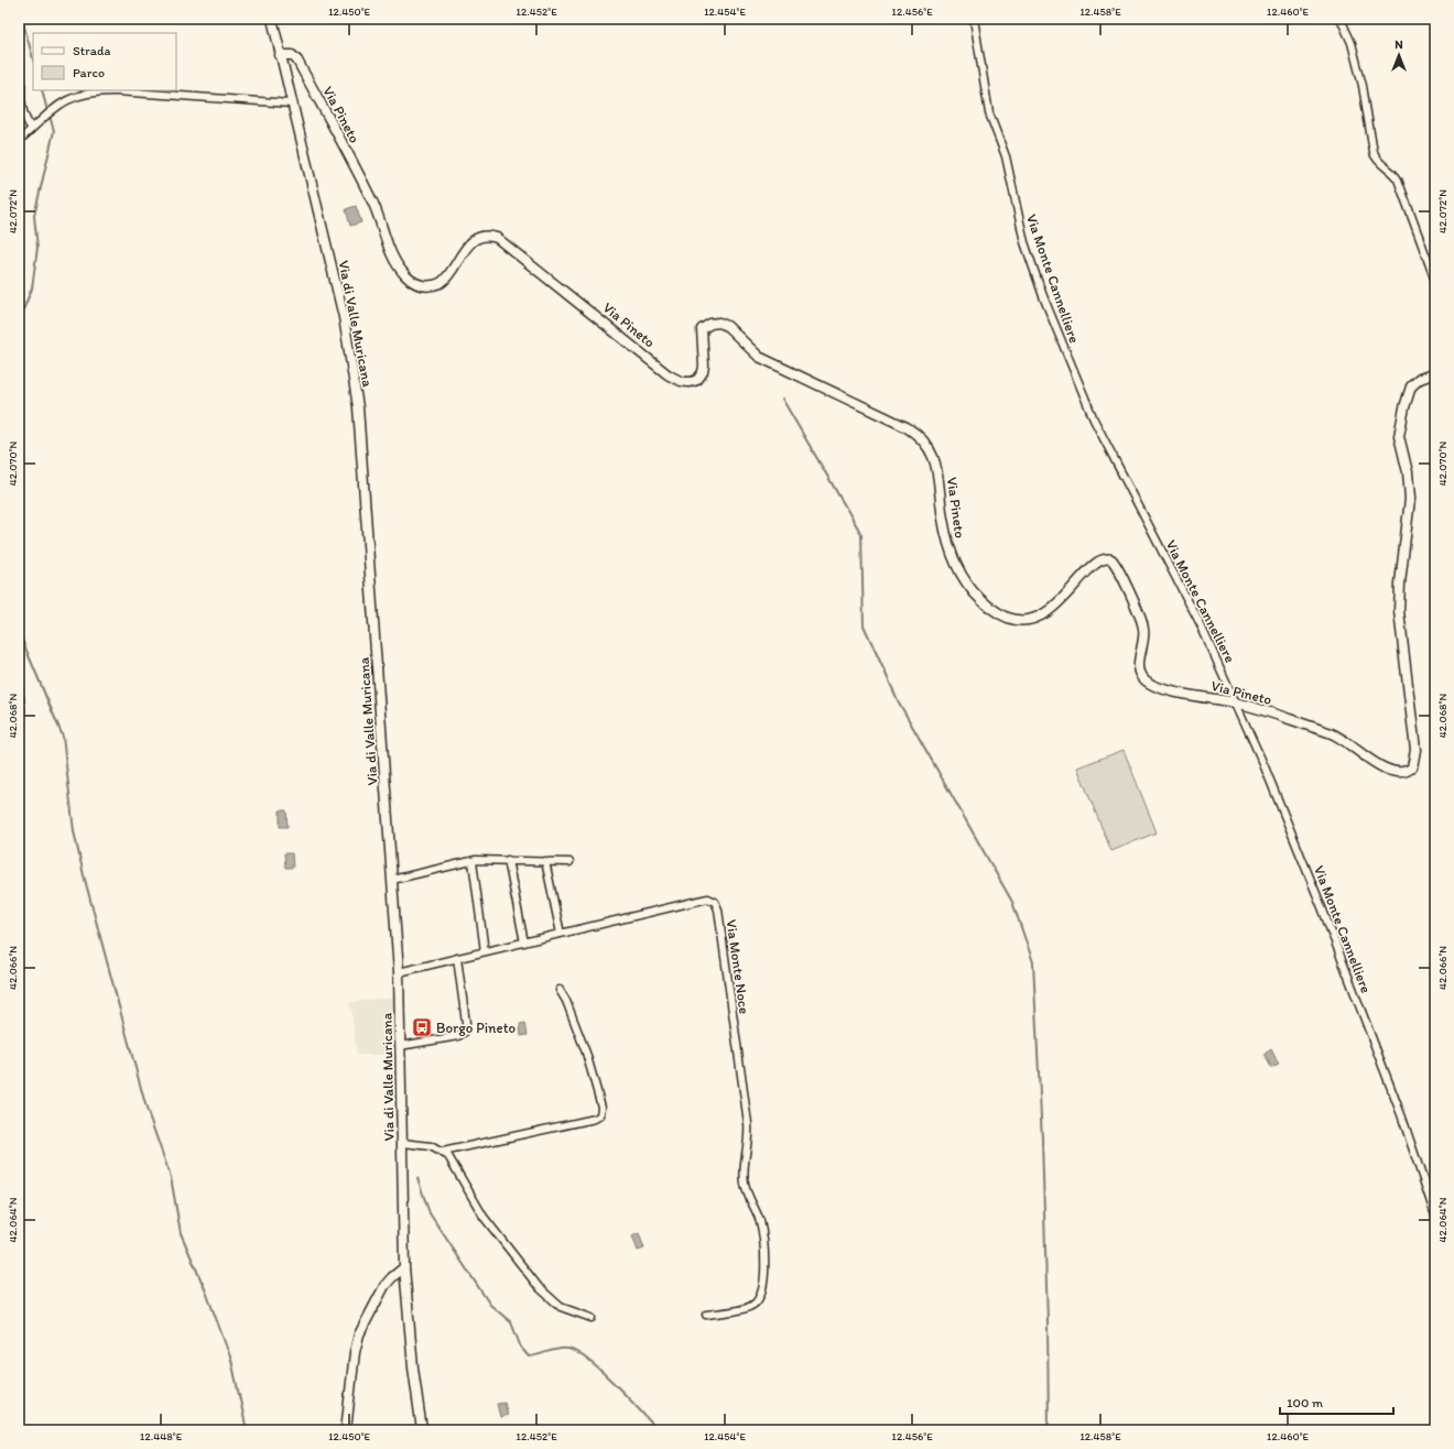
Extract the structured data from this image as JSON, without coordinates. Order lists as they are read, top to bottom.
{
  "streets": {
    "street": [
      "Via Pineto",
      "Via Monte Cannelliere",
      "Via di Valle Muricana",
      "Via Monte Noce"
    ]
  },
  "crossings": [
    ["Via Pineto", "Via Monte Cannelliere"],
    ["Via Pineto", "Via di Valle Muricana"],
    ["Via di Valle Muricana", "Via Monte Noce"]
  ],
  "places": {
    "bus stop": ["Borgo Pineto"]
  },
  "legend": ["Strada", "Parco"],
  "scale_bar": "100 m",
  "north": "top",
  "coordinates": [
    "12.450°E",
    "12.452°E",
    "12.454°E",
    "12.456°E",
    "12.458°E",
    "12.460°E",
    "42.072°N",
    "42.070°N",
    "42.068°N",
    "42.066°N",
    "42.064°N",
    "12.448°E"
  ]
}
